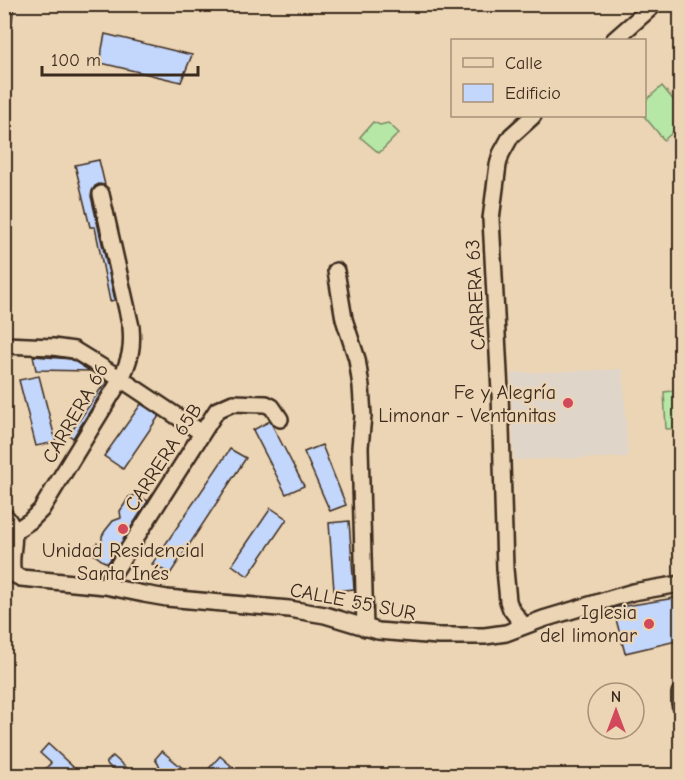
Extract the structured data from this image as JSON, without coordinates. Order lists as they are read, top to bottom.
{
  "streets": {
    "street": [
      "CARRERA 63",
      "CARRERA 66",
      "CARRERA 65B",
      "CALLE 55 SUR"
    ]
  },
  "crossings": [
    ["CARRERA 63", "CALLE 55 SUR"],
    ["CARRERA 66", "CALLE 55 SUR"],
    ["CARRERA 65B", "CALLE 55 SUR"]
  ],
  "places": ["Fe y Alegría Limonar - Ventanitas", "Unidad Residencial Santa Inés", "Iglesia del limonar"],
  "legend": ["Calle", "Edificio"],
  "scale_bar": "100 m",
  "north": "top"
}
